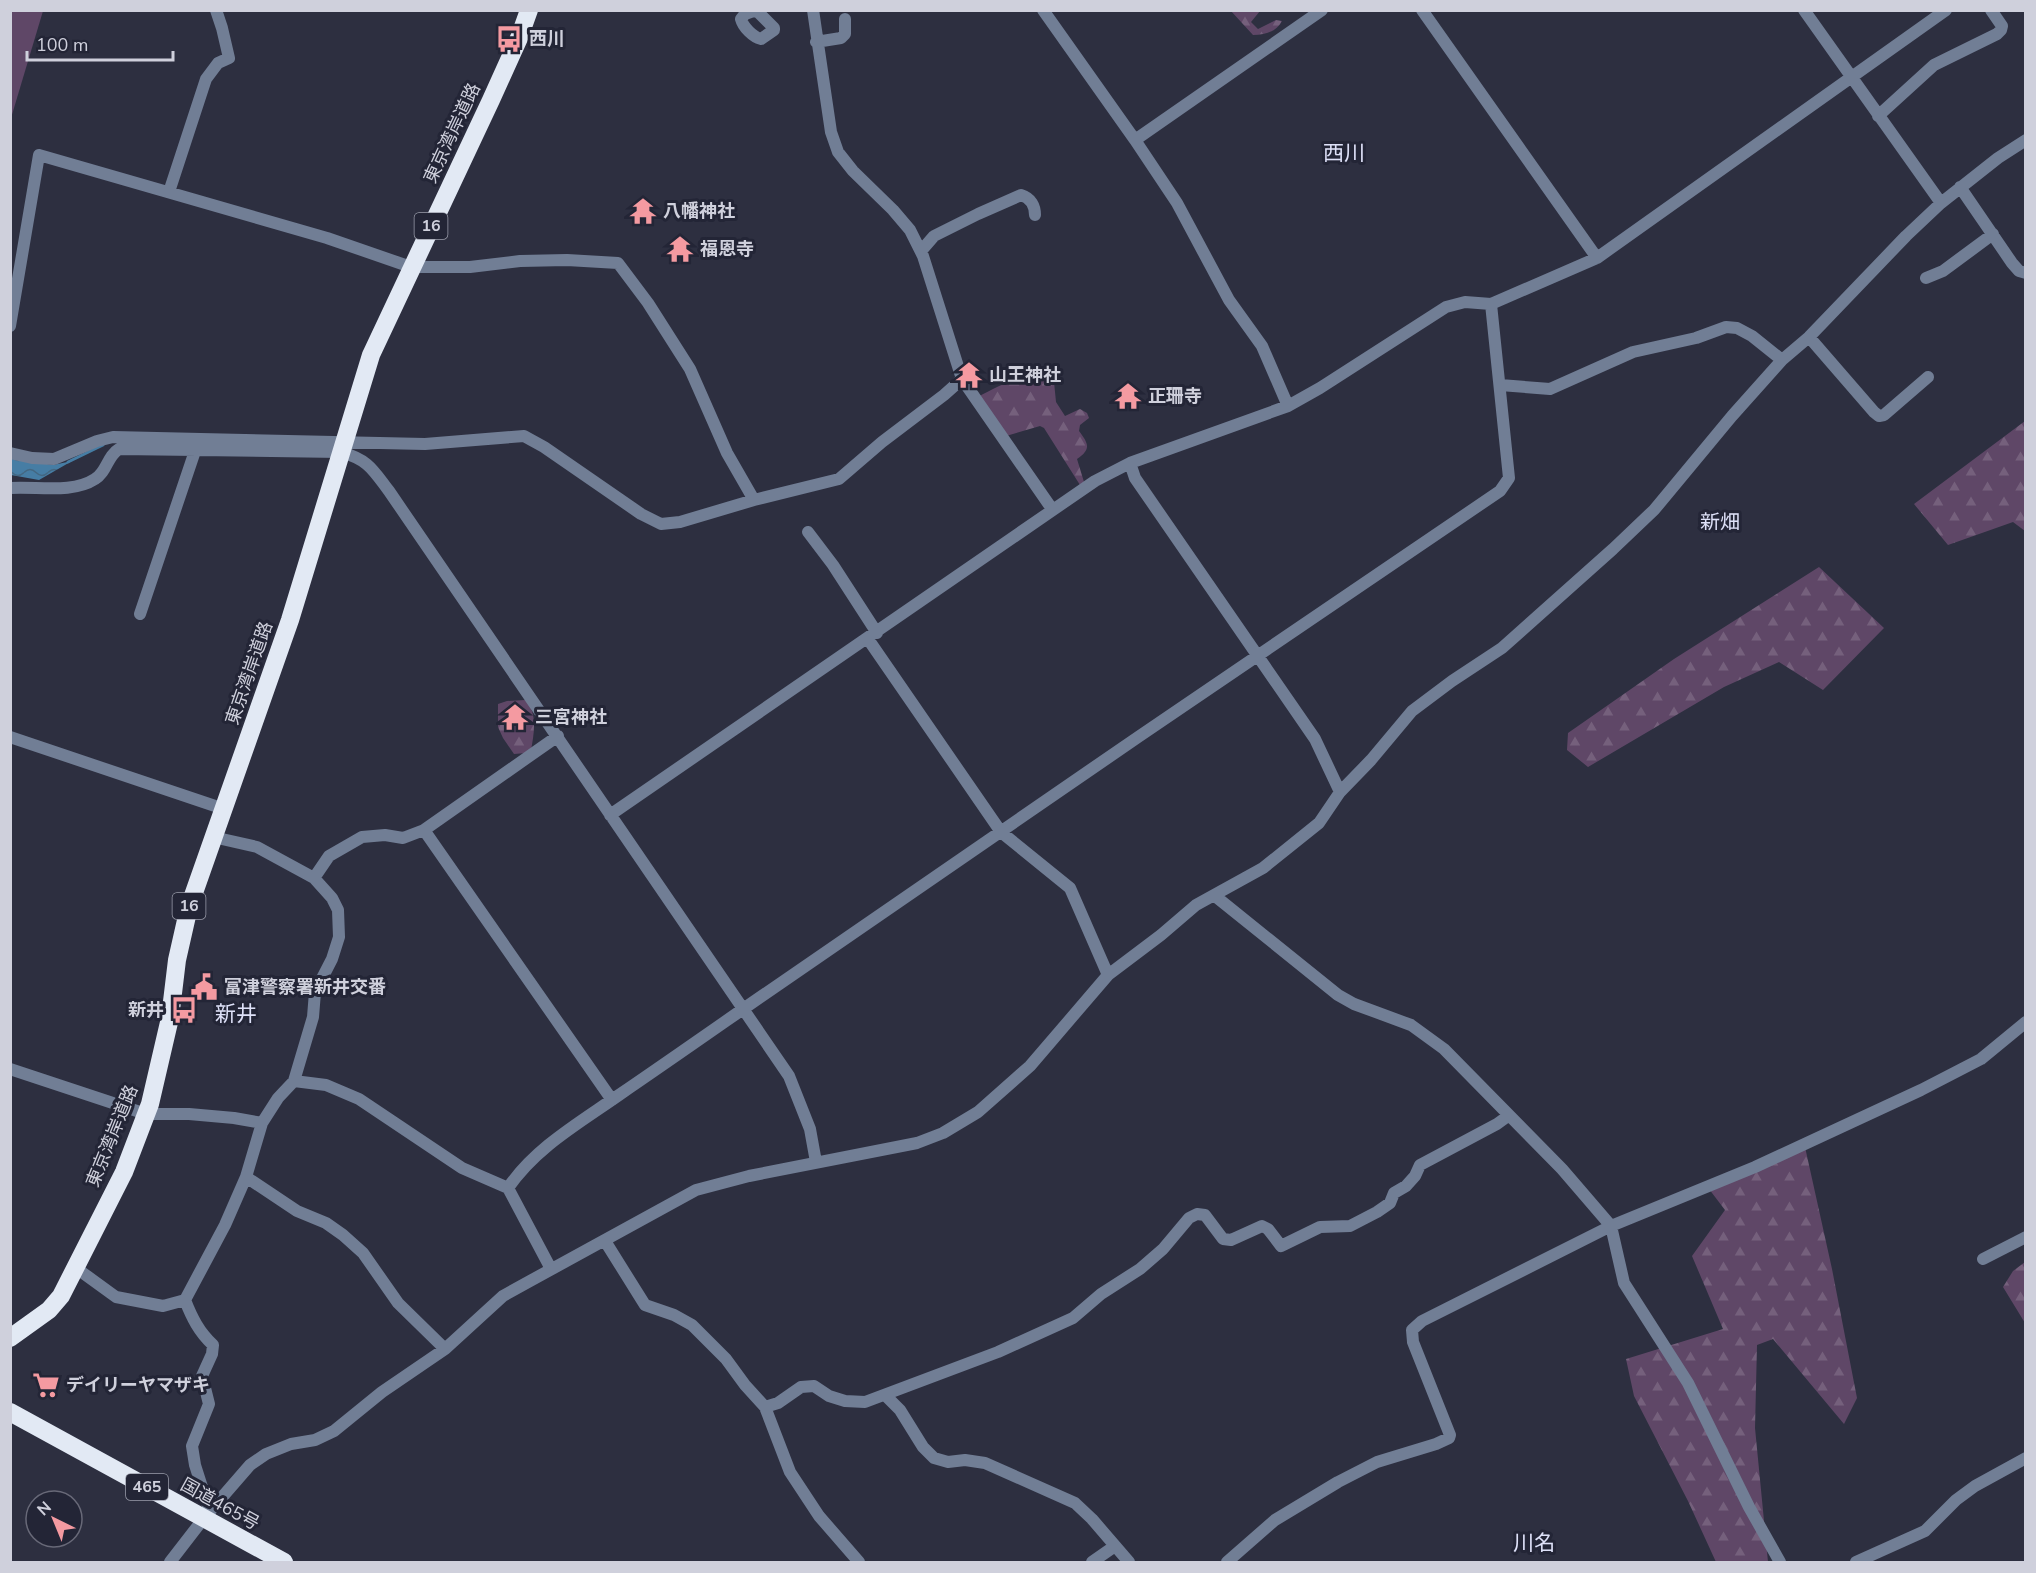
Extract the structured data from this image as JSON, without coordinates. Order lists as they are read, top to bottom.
{
  "streets": {
    "highway": [
      "東京湾岸道路",
      "16",
      "465",
      "国道465号"
    ]
  },
  "districts": [
    "西川",
    "新畑",
    "新井",
    "川名"
  ],
  "places": {
    "bus stop": ["西川", "新井"],
    "temple": [
      "八幡神社",
      "福恩寺",
      "山王神社",
      "正珊寺",
      "三宮神社"
    ],
    "public building": ["富津警察署新井交番"],
    "supermarket": ["デイリーヤマザキ"]
  },
  "scale_bar": "100 m",
  "north": "top left"
}
